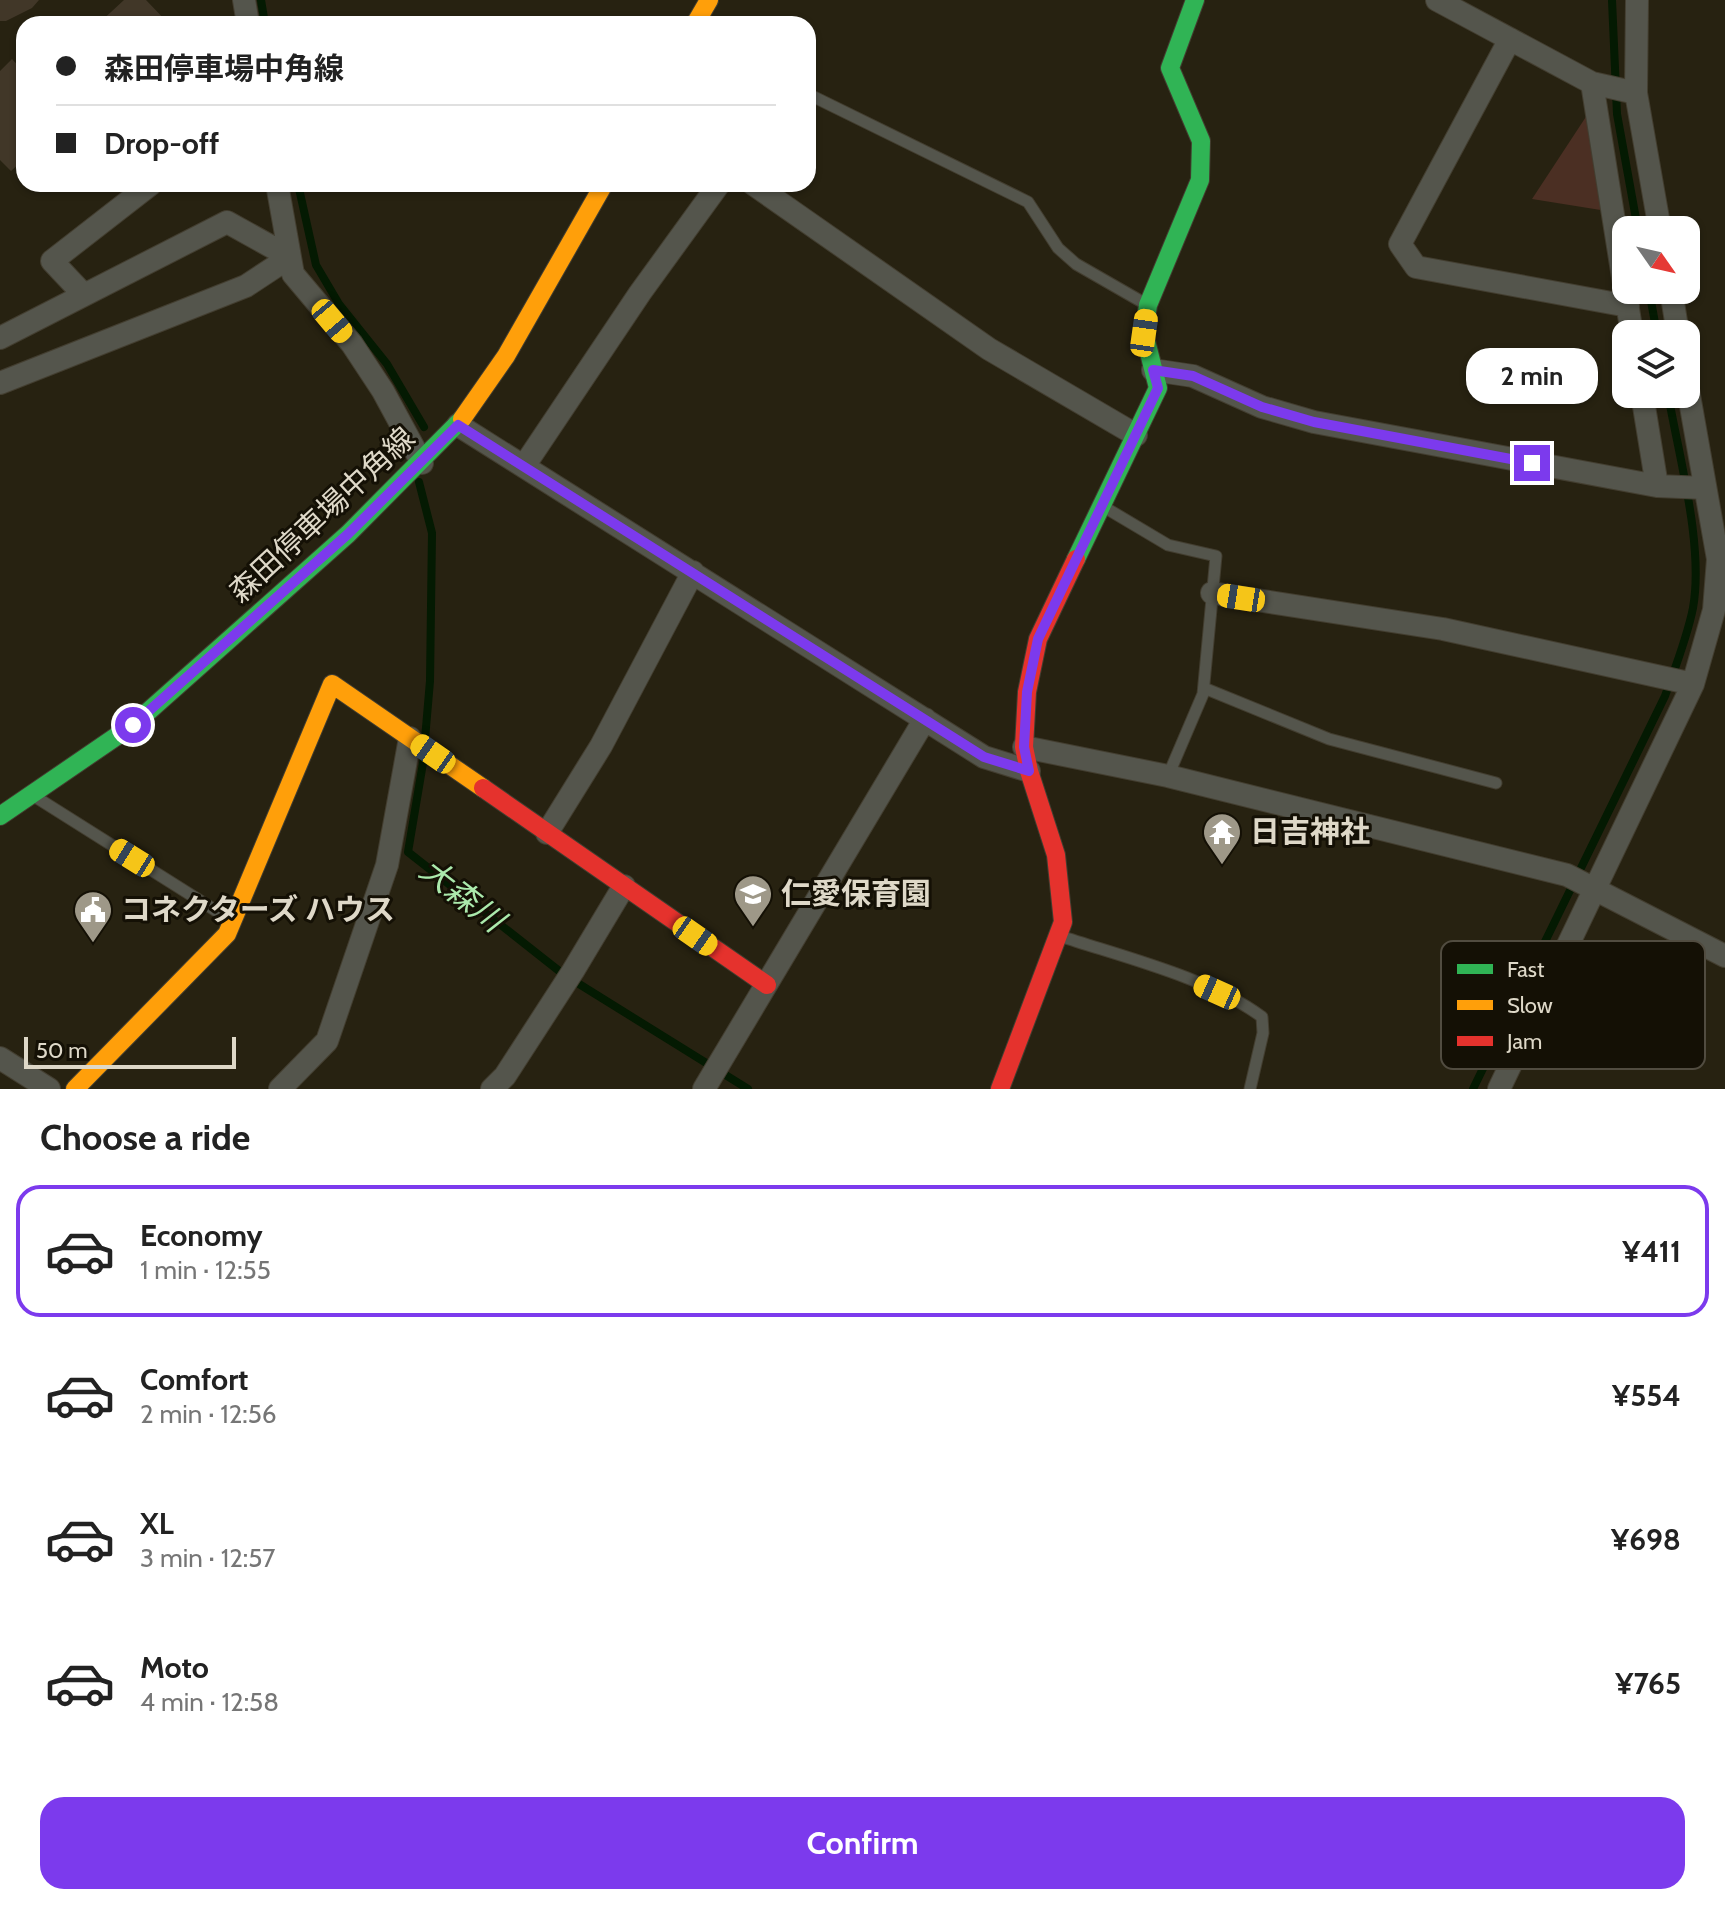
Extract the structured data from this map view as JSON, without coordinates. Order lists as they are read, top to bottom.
{
  "streets": {
    "street": ["森田停車場中角線"]
  },
  "water": ["大森川"],
  "places": {
    "temple": ["日吉神社"],
    "school or university": ["仁愛保育園"],
    "public building": ["コネクターズ ハウス"]
  },
  "legend": ["Fast", "Slow", "Jam"],
  "scale_bar": "50 m",
  "north": "bottom right",
  "page": {
    "banner": ["森田停車場中角線", "Drop-off"],
    "bubble": "2 min",
    "scale": "50 m",
    "heading": "Choose a ride",
    "list": [
      {
        "name": "Economy",
        "note": "1 min · 12:55",
        "value": "¥411"
      },
      {
        "name": "Comfort",
        "note": "2 min · 12:56",
        "value": "¥554"
      },
      {
        "name": "XL",
        "note": "3 min · 12:57",
        "value": "¥698"
      },
      {
        "name": "Moto",
        "note": "4 min · 12:58",
        "value": "¥765"
      }
    ],
    "buttons": "Confirm"
  }
}
